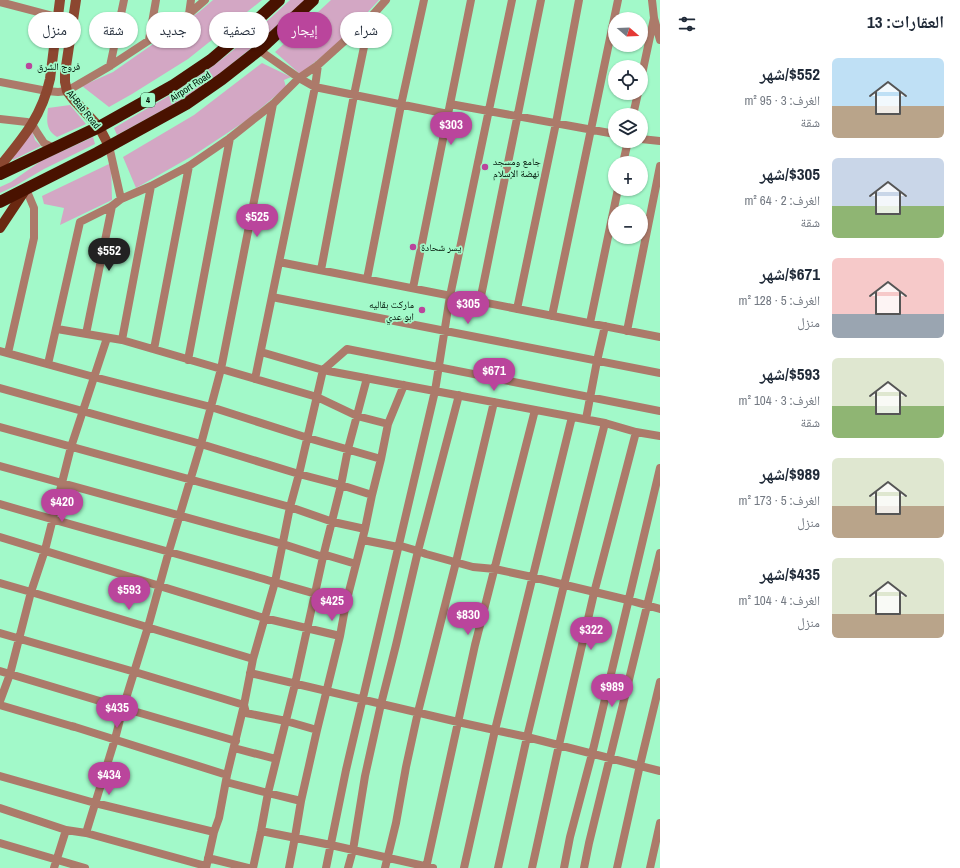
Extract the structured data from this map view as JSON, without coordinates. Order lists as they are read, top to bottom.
{
  "streets": {
    "highway": ["Airport Road", "4"],
    "main road": ["Al-Bab Road"]
  },
  "crossings": [
    ["Airport Road", "Al-Bab Road"]
  ],
  "places": [
    "فروج الشرق",
    "جامع ومسجد نهضة الإسلام",
    "يسر شحادة",
    "ماركت بقاليه ابو عدي"
  ],
  "north": "right",
  "page": {
    "heading": "العقارات: 13",
    "map_buttons": ["+", "−"],
    "chip": [
      "شراء",
      "إيجار",
      "تصفية",
      "جديد",
      "شقة",
      "منزل"
    ],
    "list": [
      {
        "name": "$552/شهر",
        "note": "الغرف: 3 · 95 m² · شقة"
      },
      {
        "name": "$305/شهر",
        "note": "الغرف: 2 · 64 m² · شقة"
      },
      {
        "name": "$671/شهر",
        "note": "الغرف: 5 · 128 m² · منزل"
      },
      {
        "name": "$593/شهر",
        "note": "الغرف: 3 · 104 m² · شقة"
      },
      {
        "name": "$989/شهر",
        "note": "الغرف: 5 · 173 m² · منزل"
      },
      {
        "name": "$435/شهر",
        "note": "الغرف: 4 · 104 m² · منزل"
      }
    ],
    "price": [
      "$303",
      "$525",
      "$552",
      "$305",
      "$671",
      "$420",
      "$593",
      "$425",
      "$830",
      "$322",
      "$989",
      "$435",
      "$434"
    ]
  }
}
